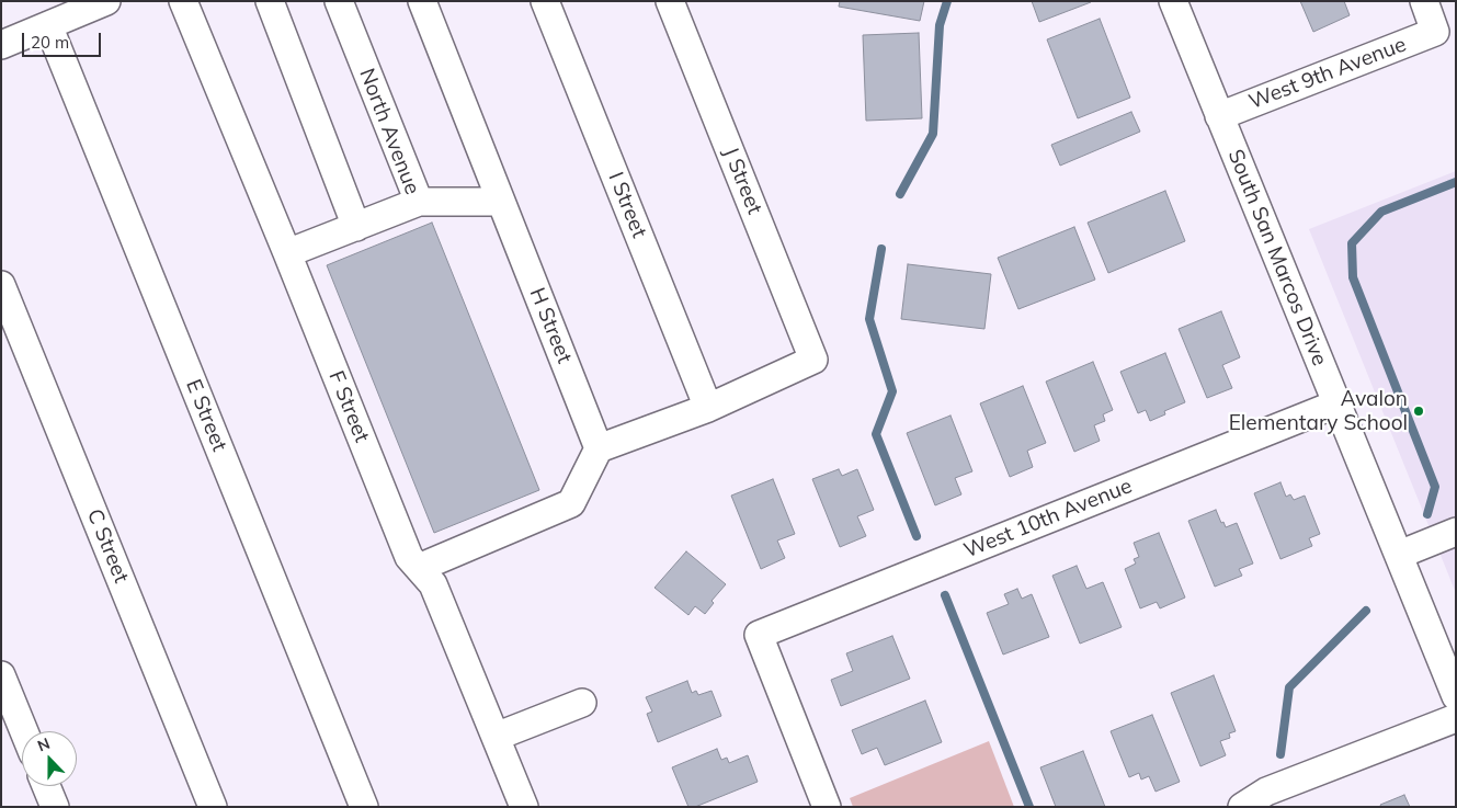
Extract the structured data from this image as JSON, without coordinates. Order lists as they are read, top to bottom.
{
  "streets": {
    "street": [
      "West 9th Avenue",
      "North Avenue",
      "J Street",
      "I Street",
      "South San Marcos Drive",
      "H Street",
      "F Street",
      "E Street",
      "West 10th Avenue",
      "C Street"
    ]
  },
  "crossings": [
    ["West 9th Avenue", "South San Marcos Drive"],
    ["North Avenue", "F Street"],
    ["J Street", "I Street"],
    ["South San Marcos Drive", "West 10th Avenue"]
  ],
  "places": ["Avalon Elementary School"],
  "scale_bar": "20 m",
  "north": "top"
}
